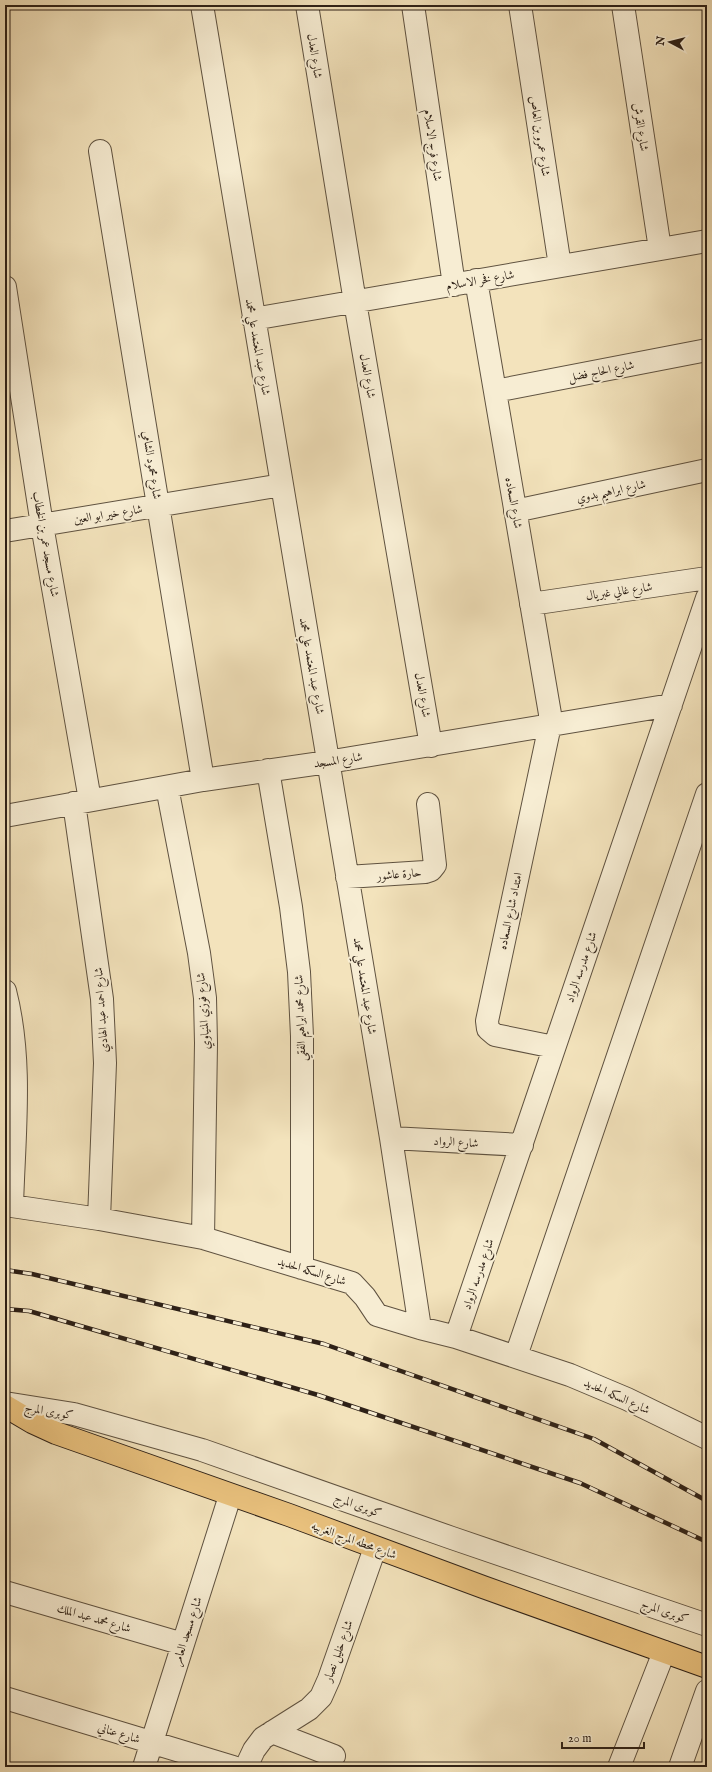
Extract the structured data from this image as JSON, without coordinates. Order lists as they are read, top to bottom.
{
  "streets": {
    "main road": ["شارع محطه المرج الغربيه"],
    "street": [
      "شارع العدل",
      "شارع القرش",
      "شارع عمرو بن العاص",
      "شارع فرج الاسلام",
      "شارع فخر الاسلام",
      "شارع عبد المعتمد علي محمد",
      "شارع الحاج فضل",
      "شارع محمود الشامي",
      "شارع ابراهيم بدوي",
      "شارع السعاده",
      "شارع خير ابو العين",
      "شارع مسجد عمر بن الخطاب",
      "شارع غالي غبريال",
      "شارع المسجد",
      "حارة عاشور",
      "امتداد شارع السعاده",
      "شارع مدرسه الرواد",
      "شارع احمد عبد الهادي",
      "شارع فوزي المنياوي",
      "شارع محمد ابراهيم الفقي",
      "شارع الرواد",
      "شارع السكه الحديد",
      "كوبرى المرج",
      "شارع محمد عبد الملك",
      "شارع مسجد العامر",
      "شارع خليل نصار",
      "شارع عناني"
    ]
  },
  "crossings": [
    ["شارع العدل", "شارع فخر الاسلام"],
    ["شارع العدل", "شارع المسجد"],
    ["شارع القرش", "شارع فخر الاسلام"],
    ["شارع عمرو بن العاص", "شارع فخر الاسلام"],
    ["شارع فرج الاسلام", "شارع فخر الاسلام"],
    ["شارع فخر الاسلام", "شارع عبد المعتمد علي محمد"],
    ["شارع فخر الاسلام", "شارع السعاده"],
    ["شارع عبد المعتمد علي محمد", "شارع خير ابو العين"],
    ["شارع عبد المعتمد علي محمد", "شارع المسجد"],
    ["شارع عبد المعتمد علي محمد", "حارة عاشور"],
    ["شارع عبد المعتمد علي محمد", "شارع الرواد"],
    ["شارع عبد المعتمد علي محمد", "شارع السكه الحديد"],
    ["شارع الحاج فضل", "شارع السعاده"],
    ["شارع محمود الشامي", "شارع خير ابو العين"],
    ["شارع محمود الشامي", "شارع المسجد"],
    ["شارع ابراهيم بدوي", "شارع السعاده"],
    ["شارع السعاده", "شارع غالي غبريال"],
    ["شارع السعاده", "شارع المسجد"],
    ["شارع السعاده", "امتداد شارع السعاده"],
    ["شارع خير ابو العين", "شارع مسجد عمر بن الخطاب"],
    ["شارع مسجد عمر بن الخطاب", "شارع المسجد"],
    ["شارع مسجد عمر بن الخطاب", "شارع احمد عبد الهادي"],
    ["شارع المسجد", "امتداد شارع السعاده"],
    ["شارع المسجد", "شارع مدرسه الرواد"],
    ["شارع المسجد", "شارع احمد عبد الهادي"],
    ["شارع المسجد", "شارع فوزي المنياوي"],
    ["شارع المسجد", "شارع محمد ابراهيم الفقي"],
    ["امتداد شارع السعاده", "شارع مدرسه الرواد"],
    ["شارع مدرسه الرواد", "شارع الرواد"],
    ["شارع مدرسه الرواد", "شارع السكه الحديد"],
    ["شارع احمد عبد الهادي", "شارع السكه الحديد"],
    ["شارع فوزي المنياوي", "شارع السكه الحديد"],
    ["شارع محمد ابراهيم الفقي", "شارع السكه الحديد"],
    ["كوبرى المرج", "شارع محطه المرج الغربيه"],
    ["شارع محطه المرج الغربيه", "شارع مسجد العامر"],
    ["شارع محطه المرج الغربيه", "شارع خليل نصار"],
    ["شارع محمد عبد الملك", "شارع مسجد العامر"],
    ["شارع مسجد العامر", "شارع عناني"]
  ],
  "scale_bar": "20 m",
  "north": "left"
}
